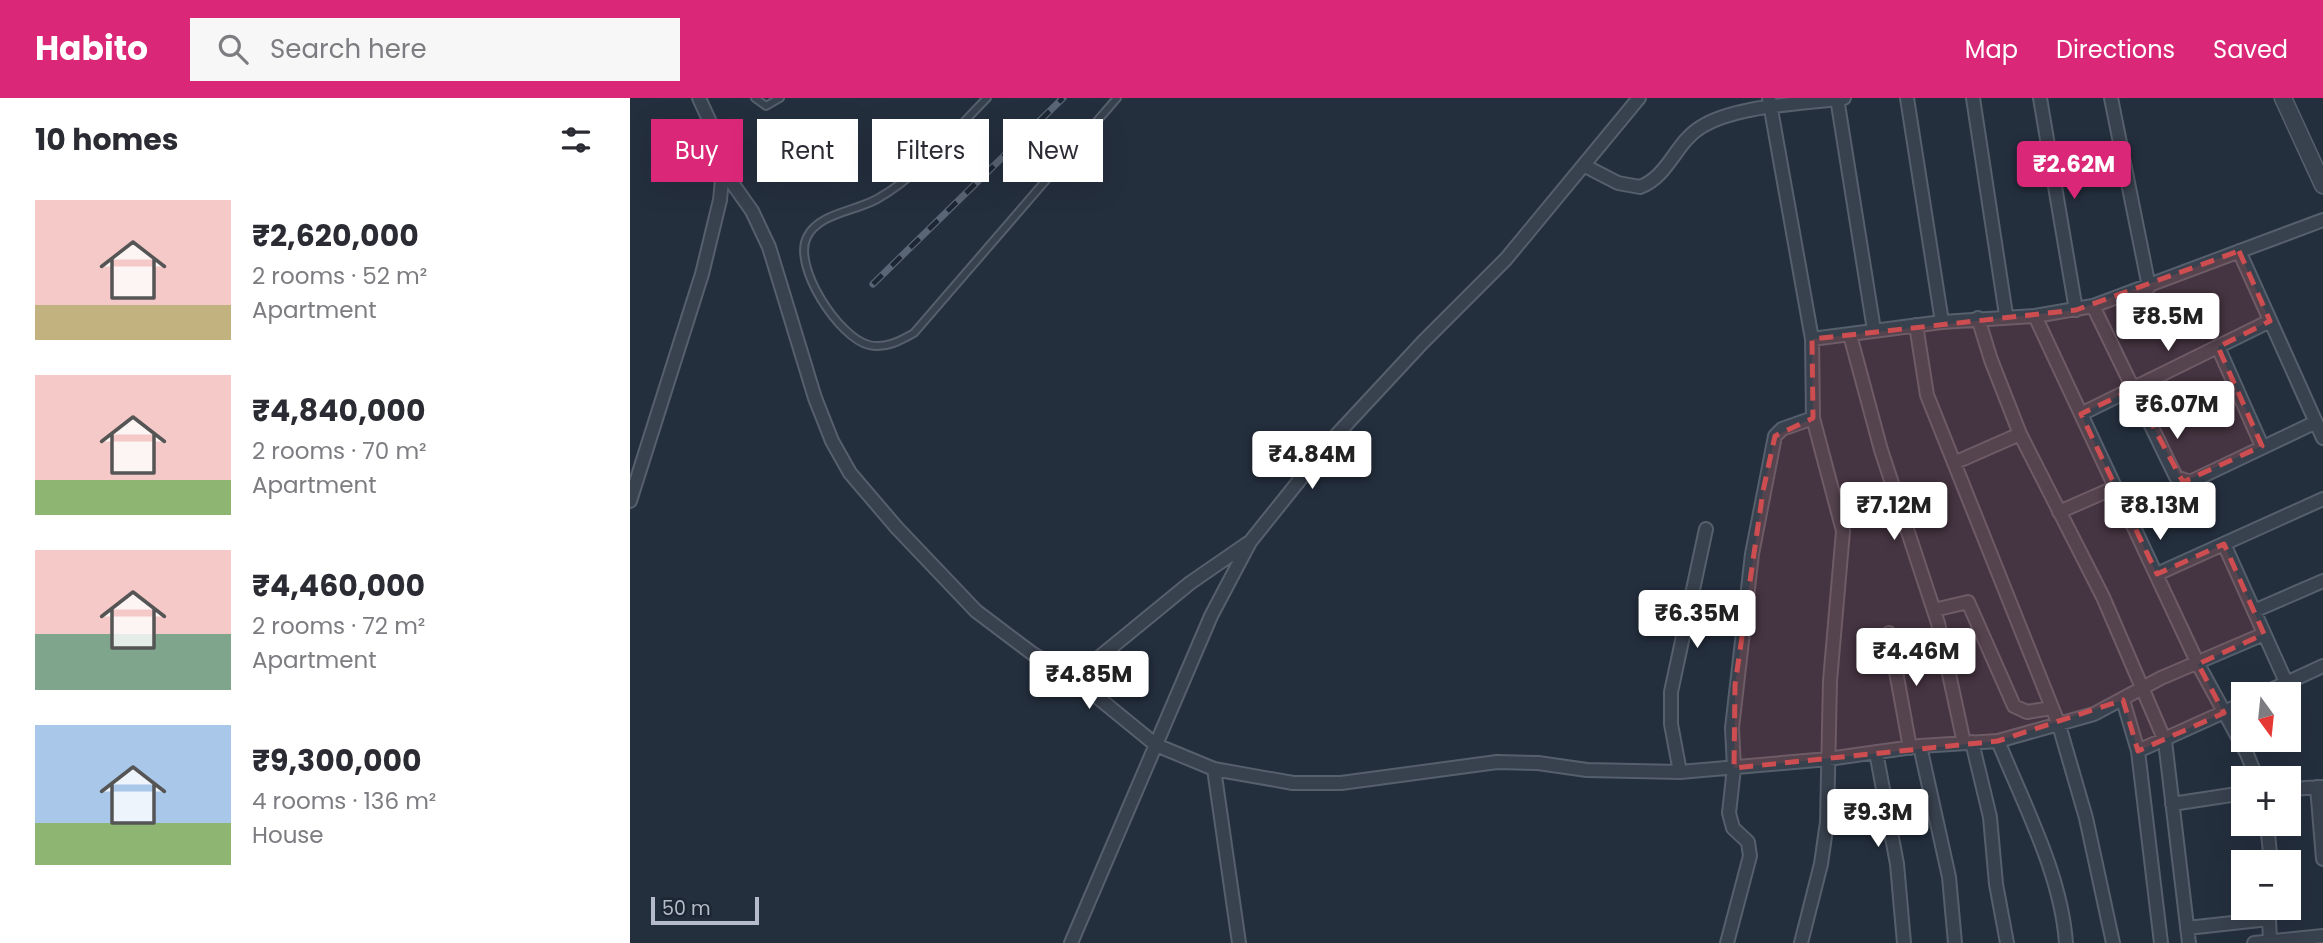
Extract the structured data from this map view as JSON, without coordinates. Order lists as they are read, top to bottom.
{
  "scale_bar": "50 m",
  "north": "bottom",
  "page": {
    "header": "Habito",
    "search": "Search here",
    "nav": ["Map", "Directions", "Saved"],
    "heading": "10 homes",
    "chip": [
      "Buy",
      "Rent",
      "Filters",
      "New"
    ],
    "price": [
      "₹2.62M",
      "₹8.5M",
      "₹6.07M",
      "₹4.84M",
      "₹7.12M",
      "₹8.13M",
      "₹6.35M",
      "₹4.46M",
      "₹4.85M",
      "₹9.3M"
    ],
    "list": [
      {
        "name": "₹2,620,000",
        "note": "2 rooms · 52 m² · Apartment"
      },
      {
        "name": "₹4,840,000",
        "note": "2 rooms · 70 m² · Apartment"
      },
      {
        "name": "₹4,460,000",
        "note": "2 rooms · 72 m² · Apartment"
      },
      {
        "name": "₹9,300,000",
        "note": "4 rooms · 136 m² · House"
      }
    ],
    "map_buttons": ["+", "−"],
    "scale": "50 m"
  }
}
